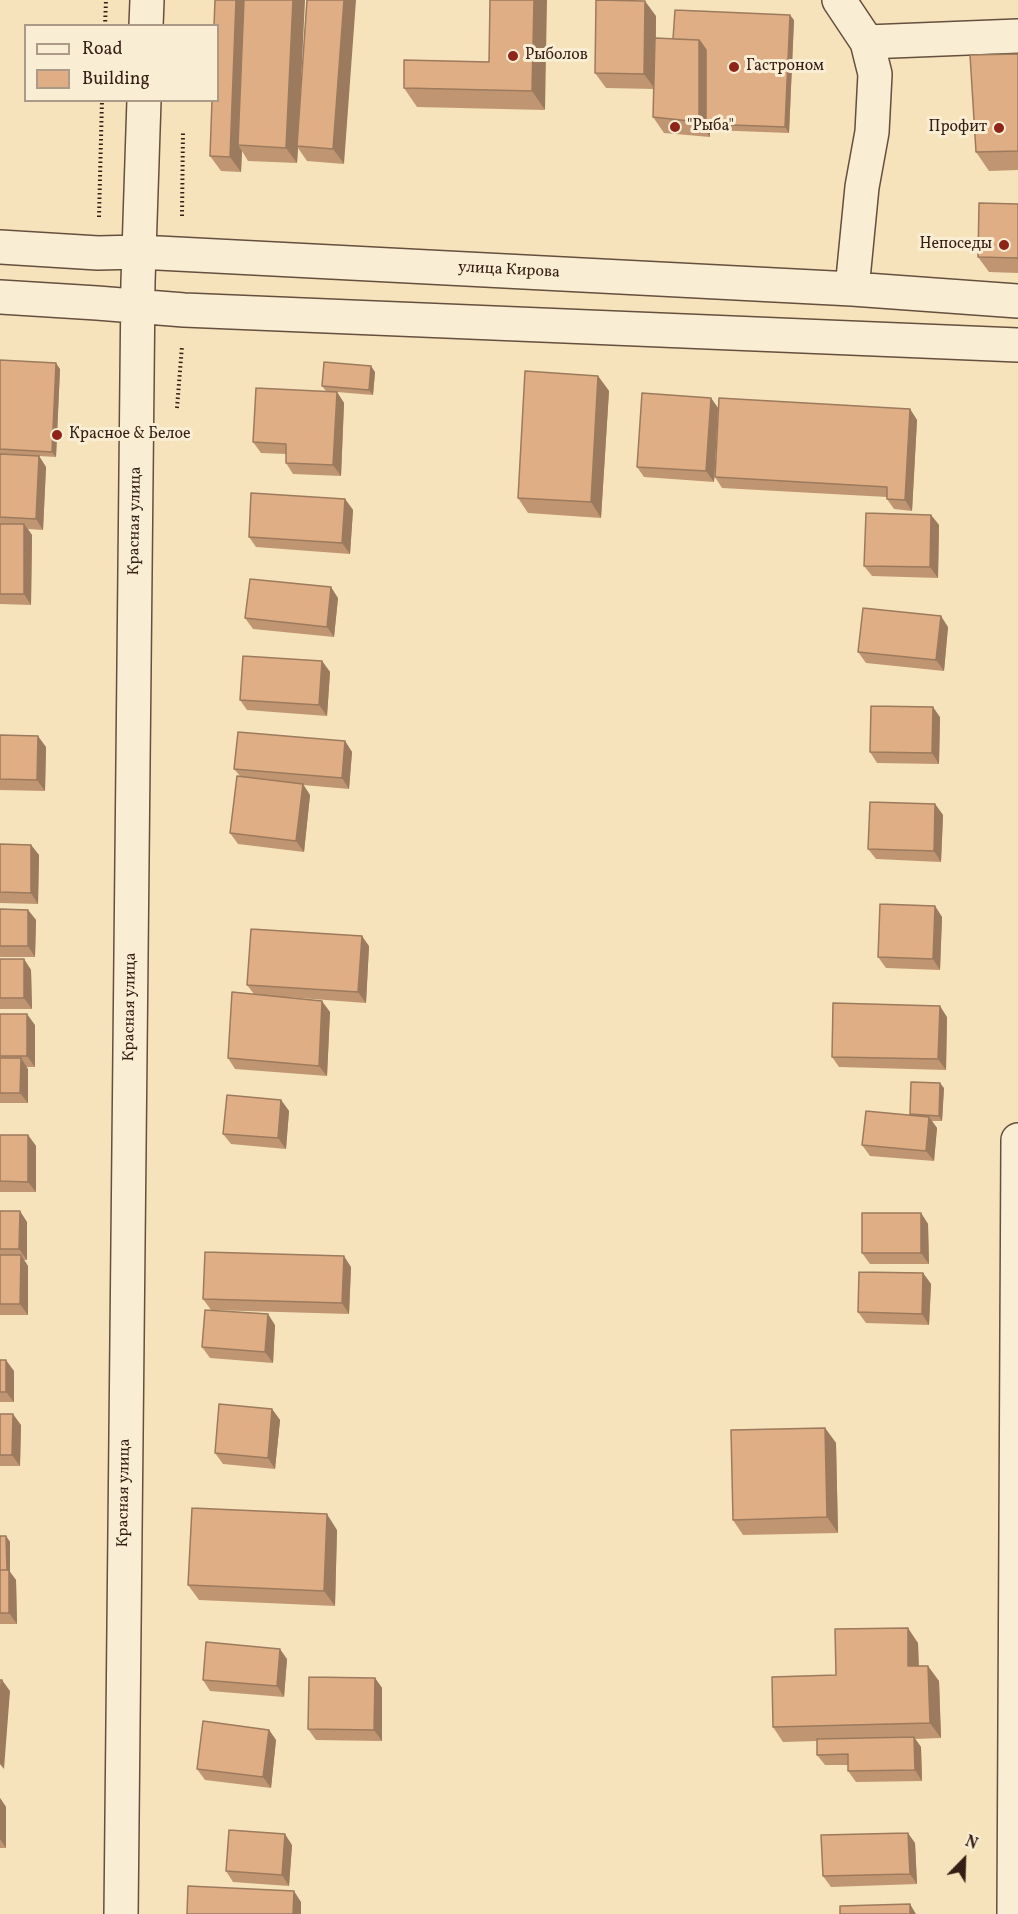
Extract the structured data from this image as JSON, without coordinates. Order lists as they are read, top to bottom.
{
  "streets": {
    "street": ["улица Кирова", "Красная улица"]
  },
  "crossings": [
    ["улица Кирова", "Красная улица"]
  ],
  "places": [
    "Рыболов",
    "Гастроном",
    "\"Рыба\"",
    "Профит",
    "Непоседы",
    "Красное & Белое"
  ],
  "legend": ["Road", "Building"],
  "north": "top right"
}
